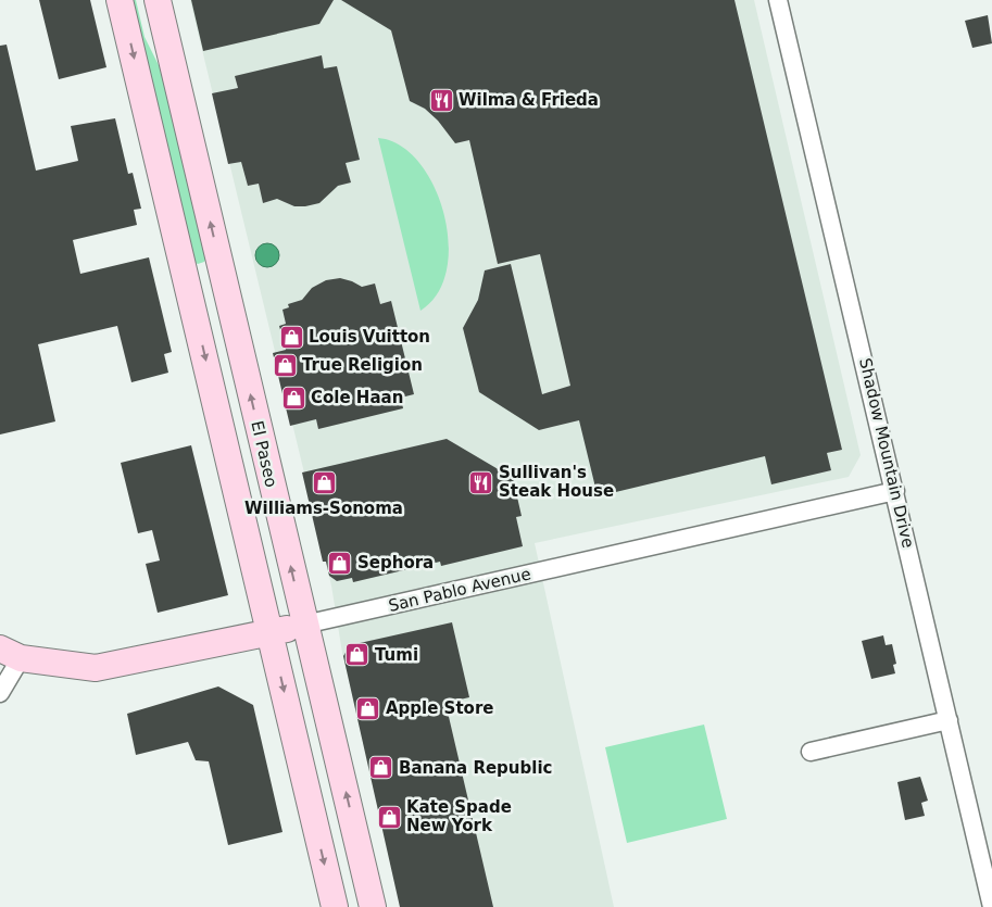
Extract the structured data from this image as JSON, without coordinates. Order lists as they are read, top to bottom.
{
  "streets": {
    "street": ["Shadow Mountain Drive", "El Paseo", "San Pablo Avenue"]
  },
  "crossings": [
    ["Shadow Mountain Drive", "San Pablo Avenue"],
    ["El Paseo", "San Pablo Avenue"]
  ],
  "places": {
    "restaurant": ["Wilma & Frieda", "Sullivan's Steak House"],
    "shop": [
      "Louis Vuitton",
      "True Religion",
      "Cole Haan",
      "Williams-Sonoma",
      "Sephora",
      "Tumi",
      "Apple Store",
      "Banana Republic",
      "Kate Spade New York"
    ]
  }
}
